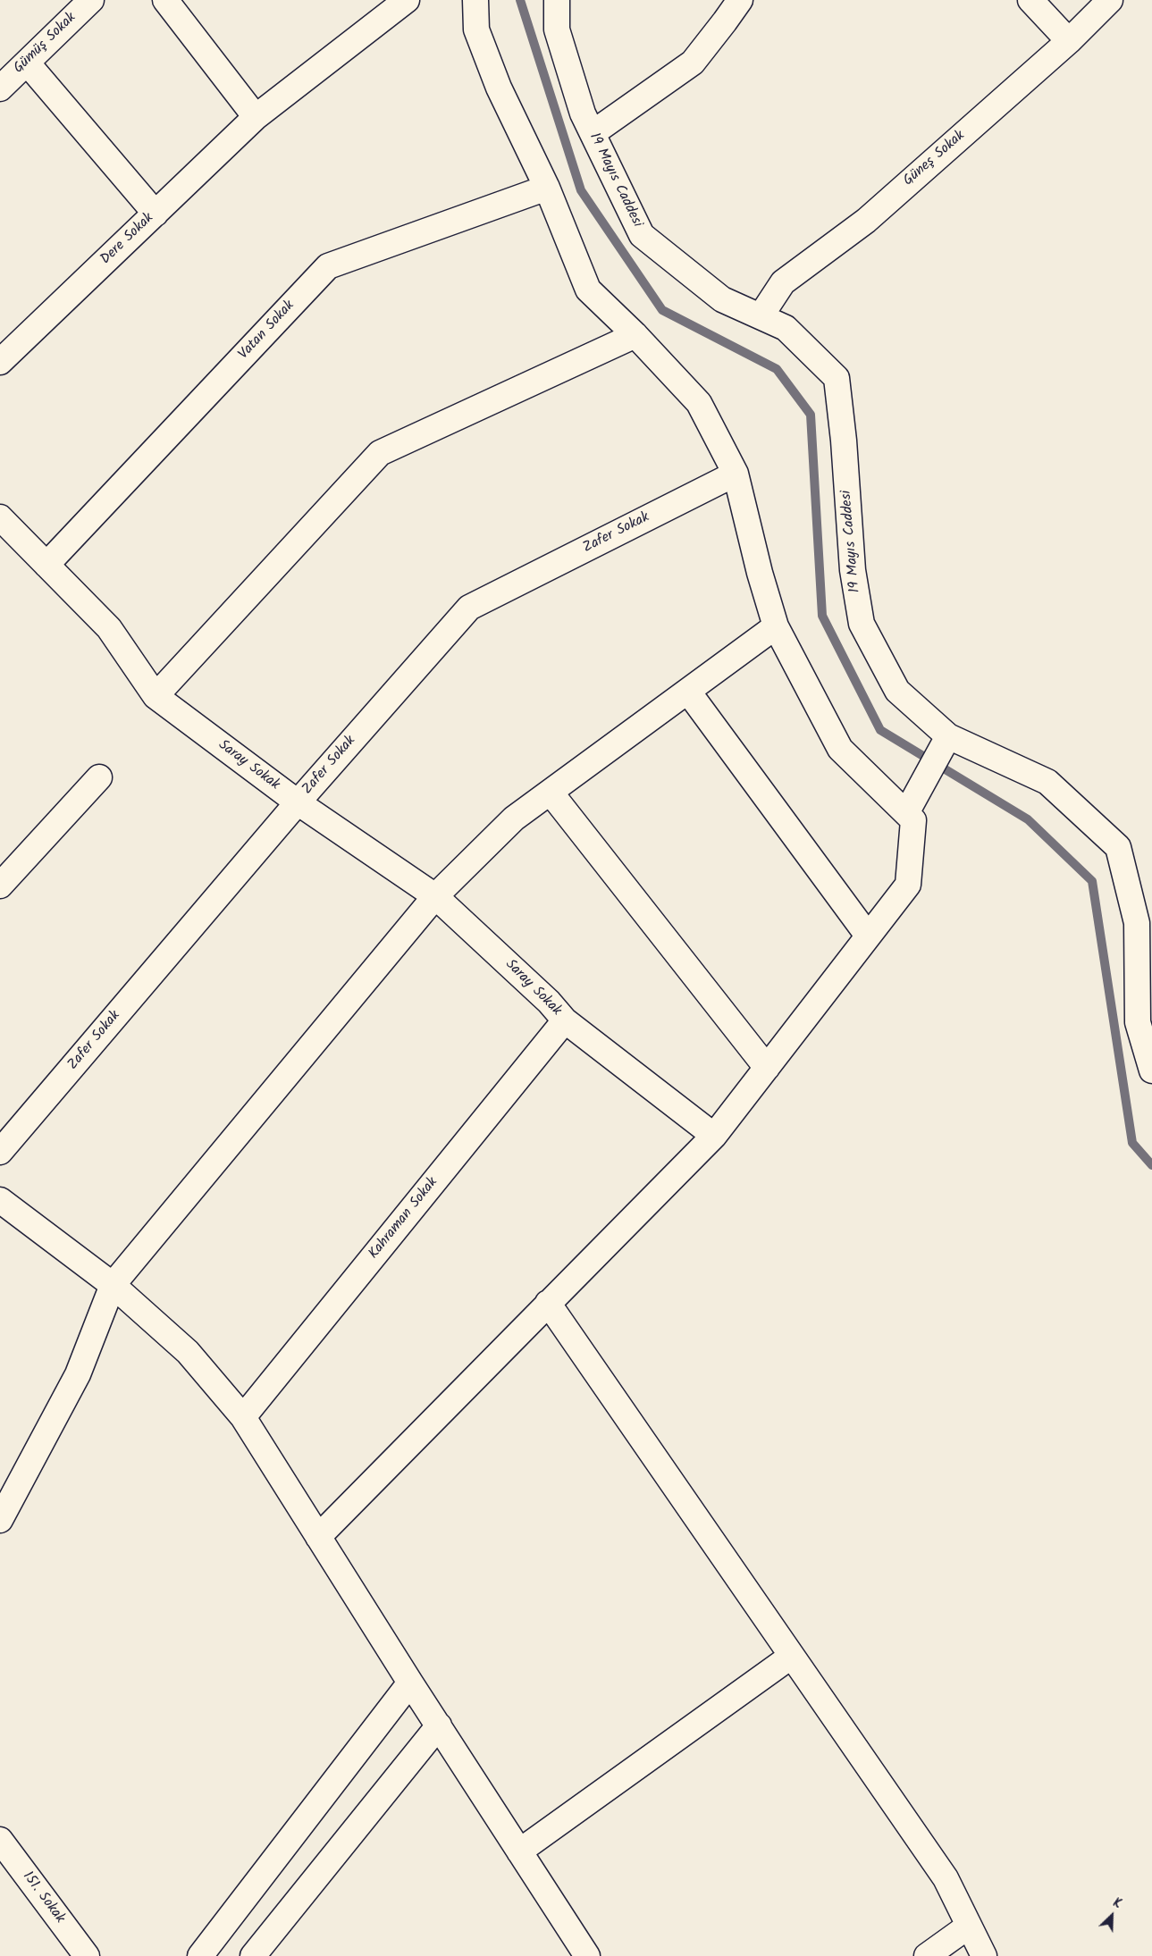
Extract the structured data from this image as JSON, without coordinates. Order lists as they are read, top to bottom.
{
  "streets": {
    "street": [
      "Gümüş Sokak",
      "Güneş Sokak",
      "19 Mayıs Caddesi",
      "Dere Sokak",
      "Vatan Sokak",
      "Zafer Sokak",
      "Saray Sokak",
      "Kahraman Sokak",
      "151. Sokak"
    ]
  },
  "crossings": [
    ["Güneş Sokak", "19 Mayıs Caddesi"],
    ["Vatan Sokak", "Saray Sokak"],
    ["Zafer Sokak", "Saray Sokak"],
    ["Saray Sokak", "Kahraman Sokak"]
  ],
  "north": "top right"
}
